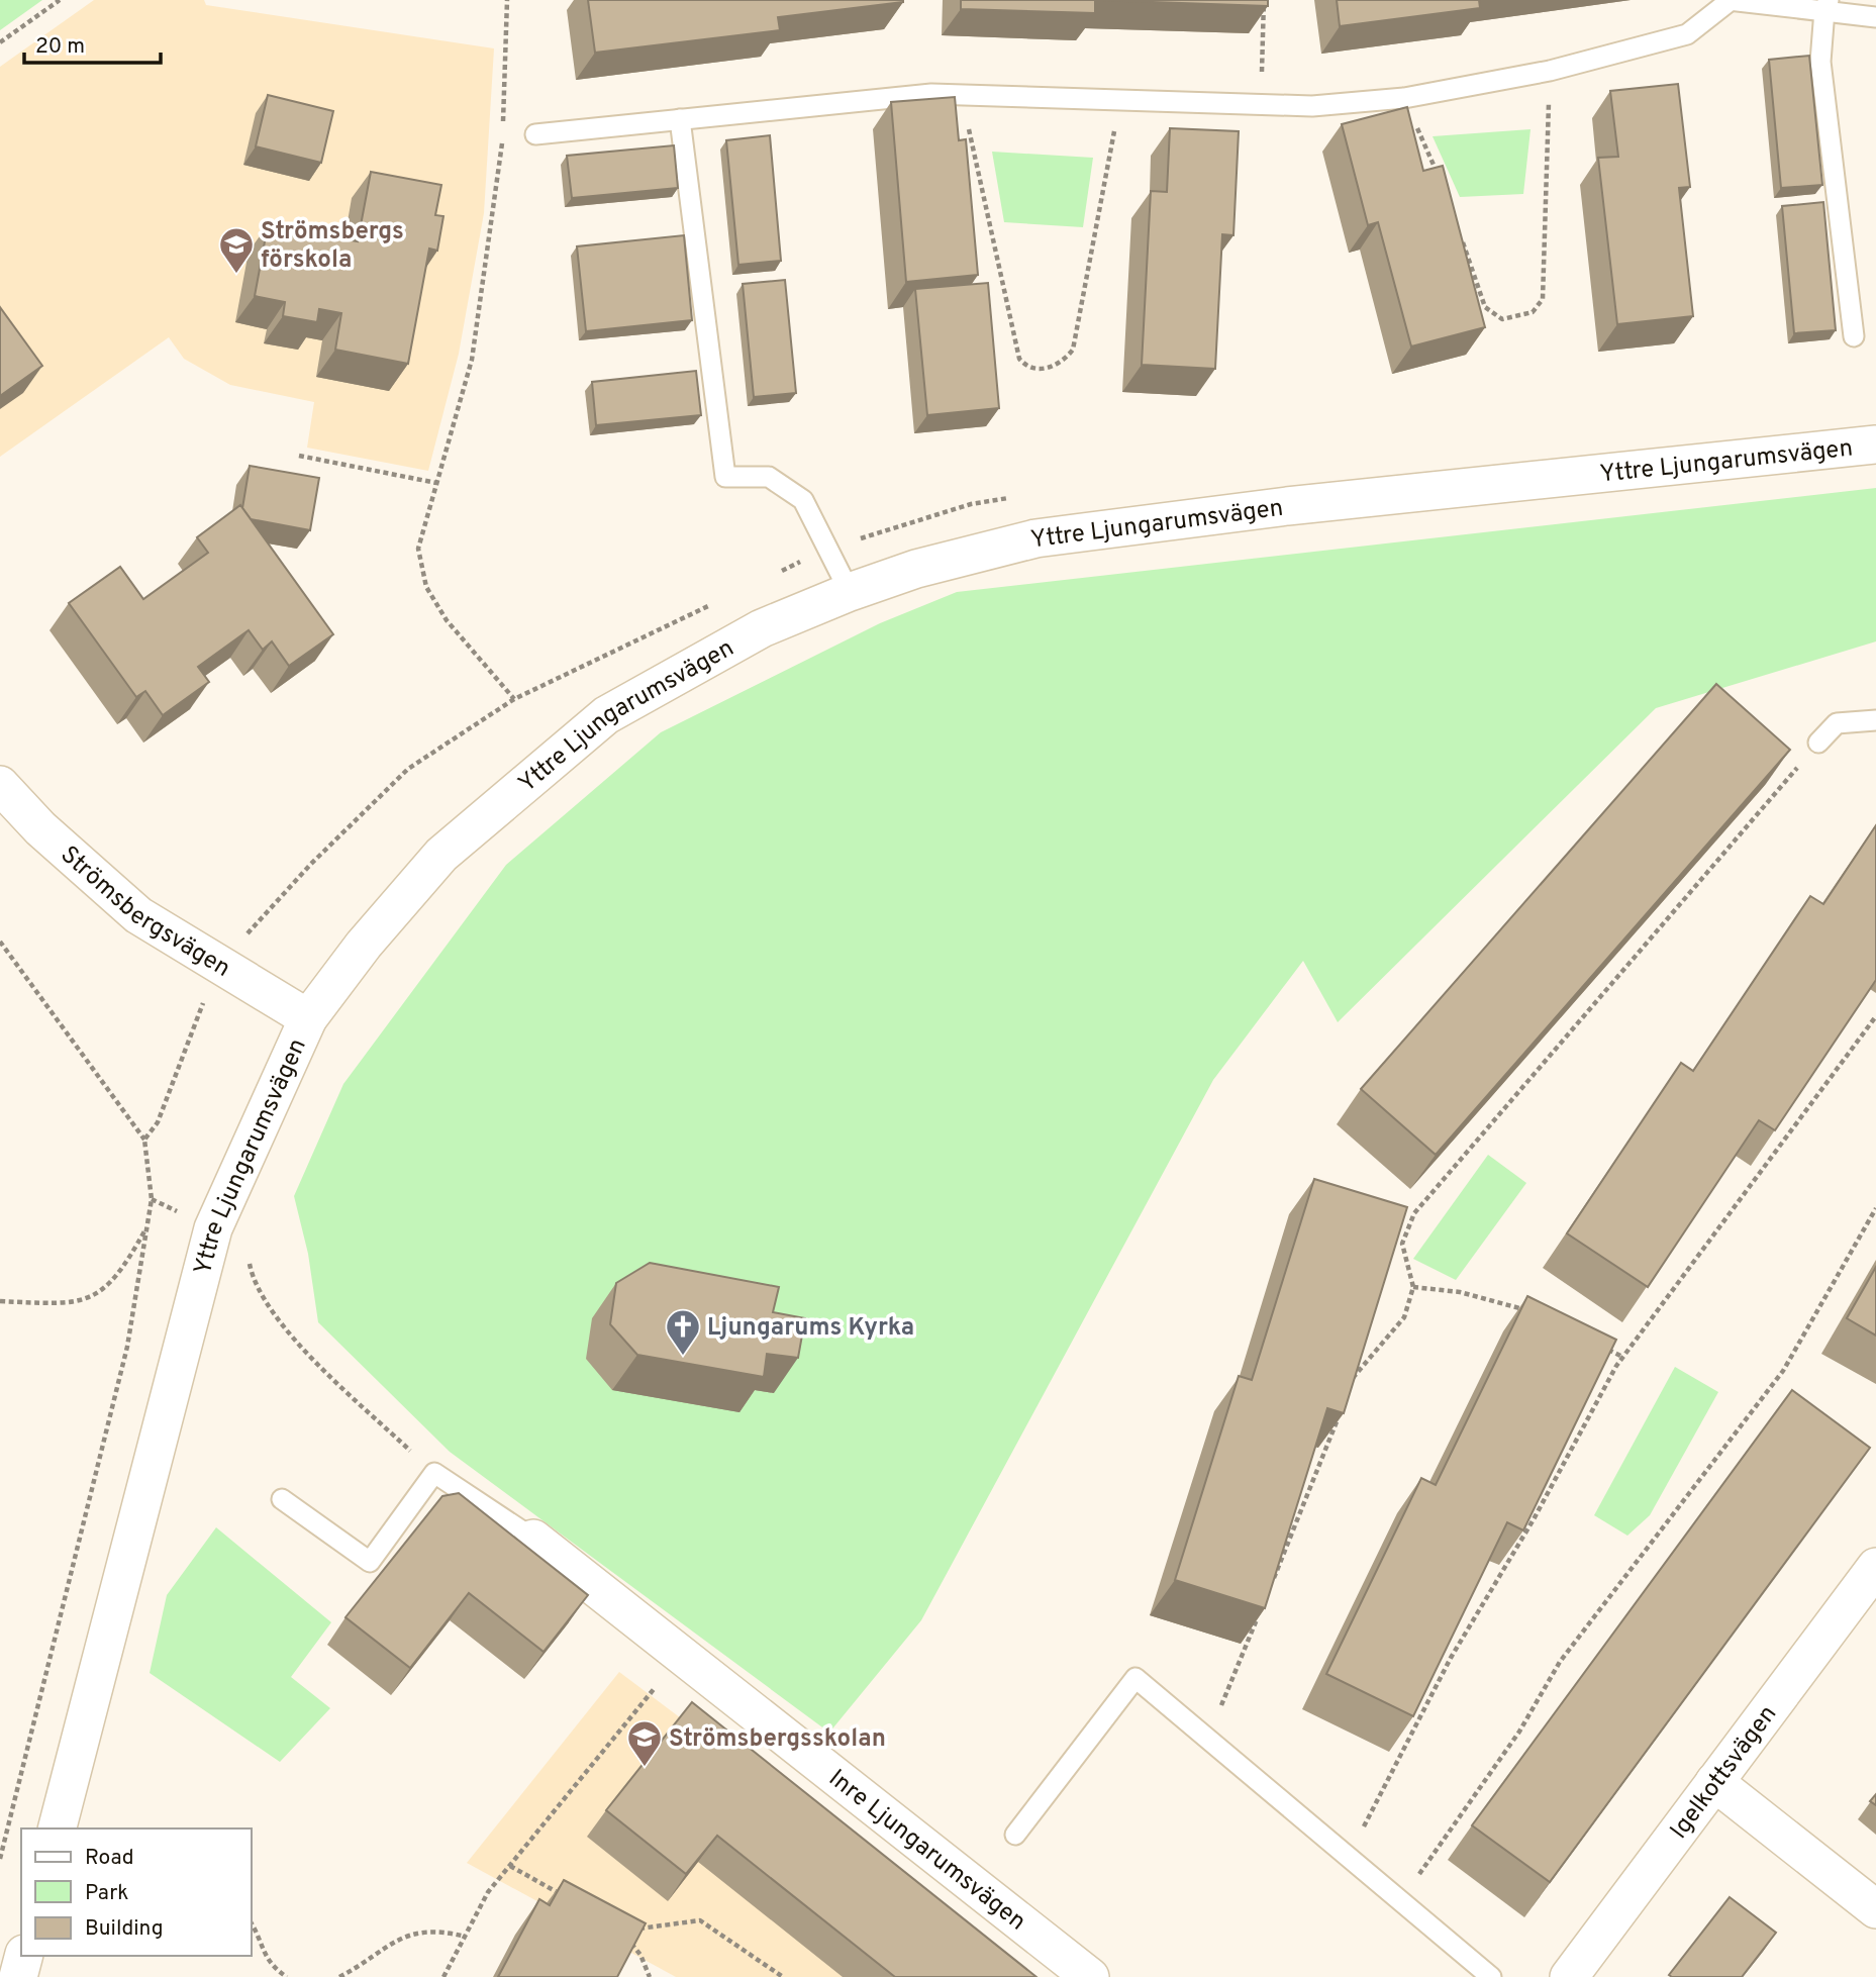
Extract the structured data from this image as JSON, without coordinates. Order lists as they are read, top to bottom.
{
  "streets": {
    "street": [
      "Yttre Ljungarumsvägen",
      "Strömsbergsvägen",
      "Igelkottsvägen",
      "Inre Ljungarumsvägen"
    ]
  },
  "crossings": [
    ["Yttre Ljungarumsvägen", "Strömsbergsvägen"]
  ],
  "places": {
    "school or university": ["Strömsbergs förskola", "Strömsbergsskolan"],
    "church": ["Ljungarums Kyrka"]
  },
  "legend": ["Road", "Park", "Building"],
  "scale_bar": "20 m"
}
